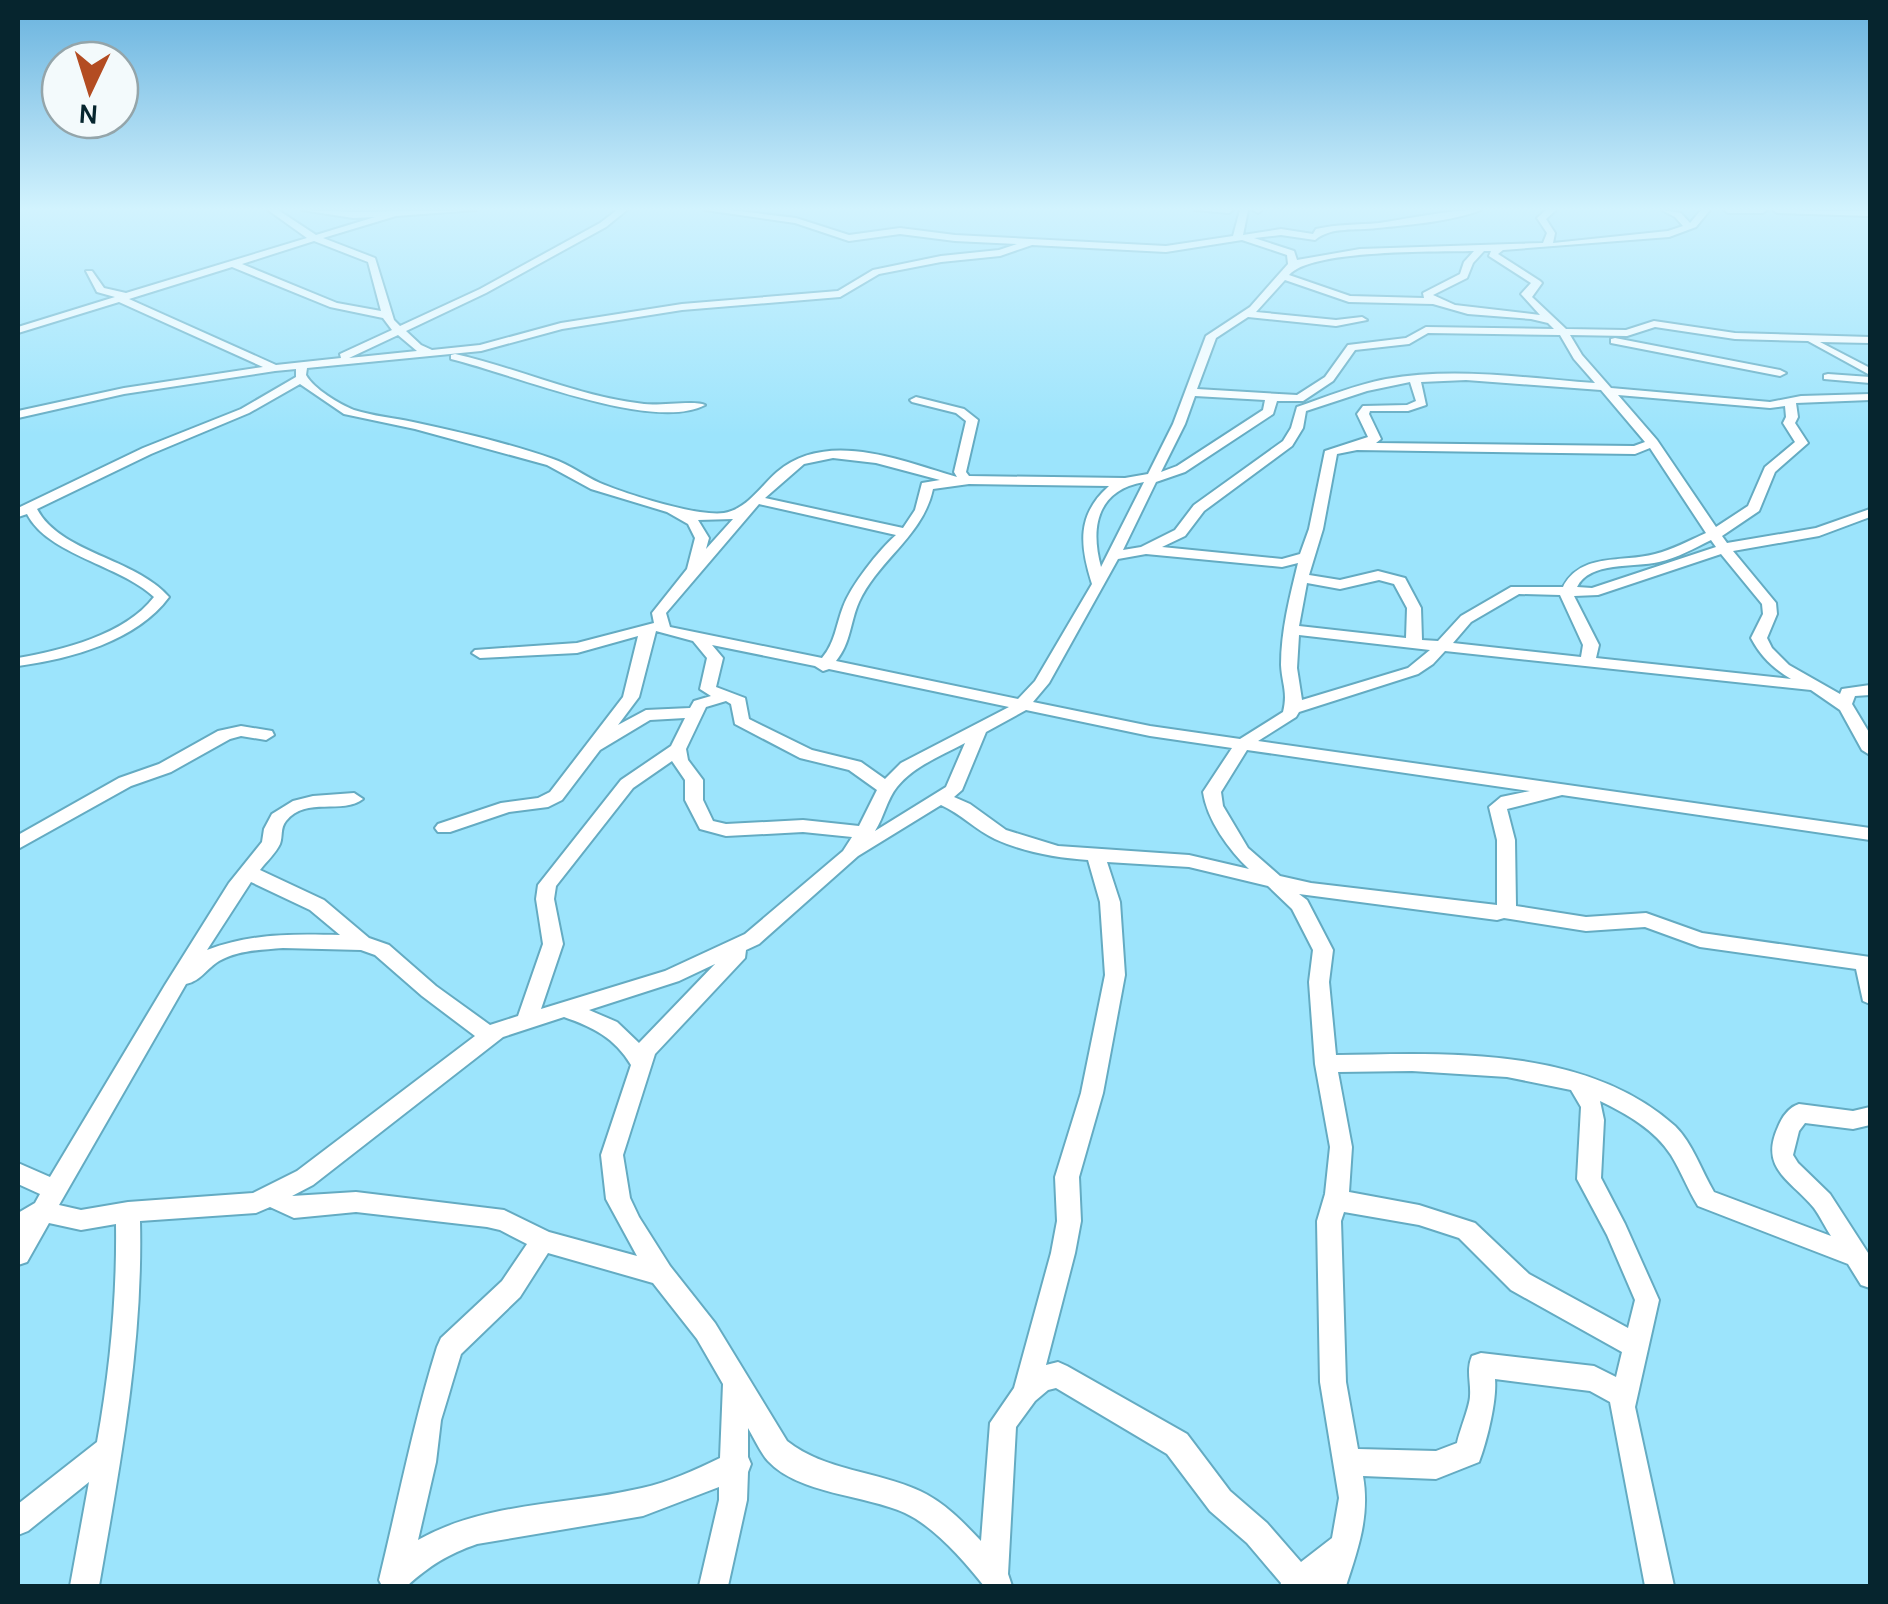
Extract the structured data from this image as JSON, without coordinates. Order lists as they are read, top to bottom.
{
  "north": "bottom"
}
